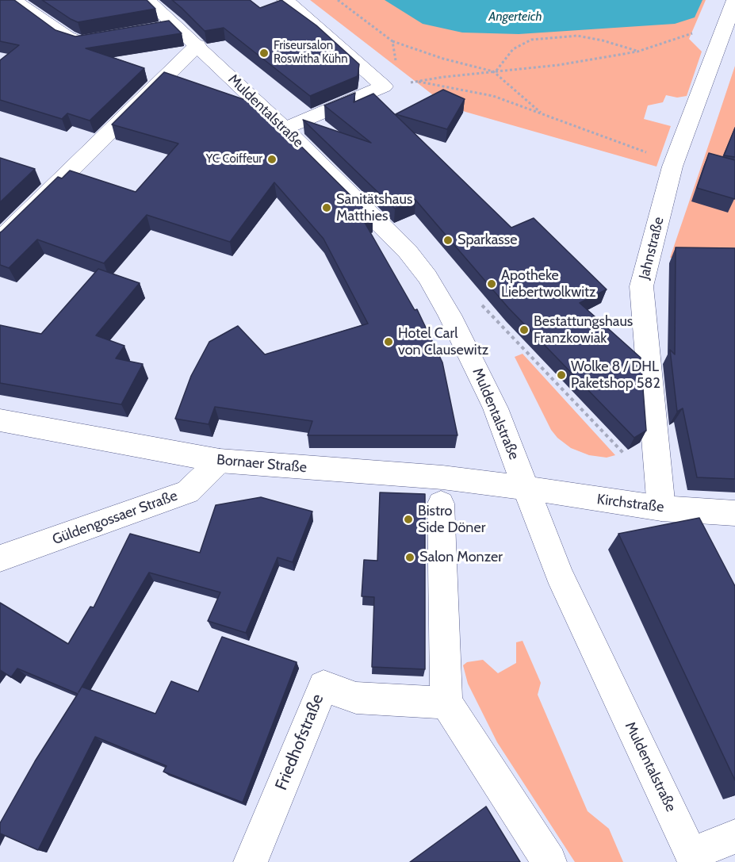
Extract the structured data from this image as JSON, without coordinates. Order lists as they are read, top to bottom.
{
  "streets": {
    "street": [
      "Muldentalstraße",
      "Jahnstraße",
      "Bornaer Straße",
      "Kirchstraße",
      "Güldengossaer Straße",
      "Friedhofstraße"
    ]
  },
  "crossings": [
    ["Muldentalstraße", "Bornaer Straße"],
    ["Muldentalstraße", "Kirchstraße"],
    ["Jahnstraße", "Kirchstraße"],
    ["Bornaer Straße", "Kirchstraße"],
    ["Bornaer Straße", "Güldengossaer Straße"]
  ],
  "water": ["Angerteich"],
  "places": [
    "Friseursalon Roswitha Kühn",
    "YC Coiffeur",
    "Sanitätshaus Matthies",
    "Sparkasse",
    "Apotheke Liebertwolkwitz",
    "Bestattungshaus Franzkowiak",
    "Hotel Carl von Clausewitz",
    "Wolke 8 / DHL Paketshop 582",
    "Bistro Side Döner",
    "Salon Monzer"
  ]
}
